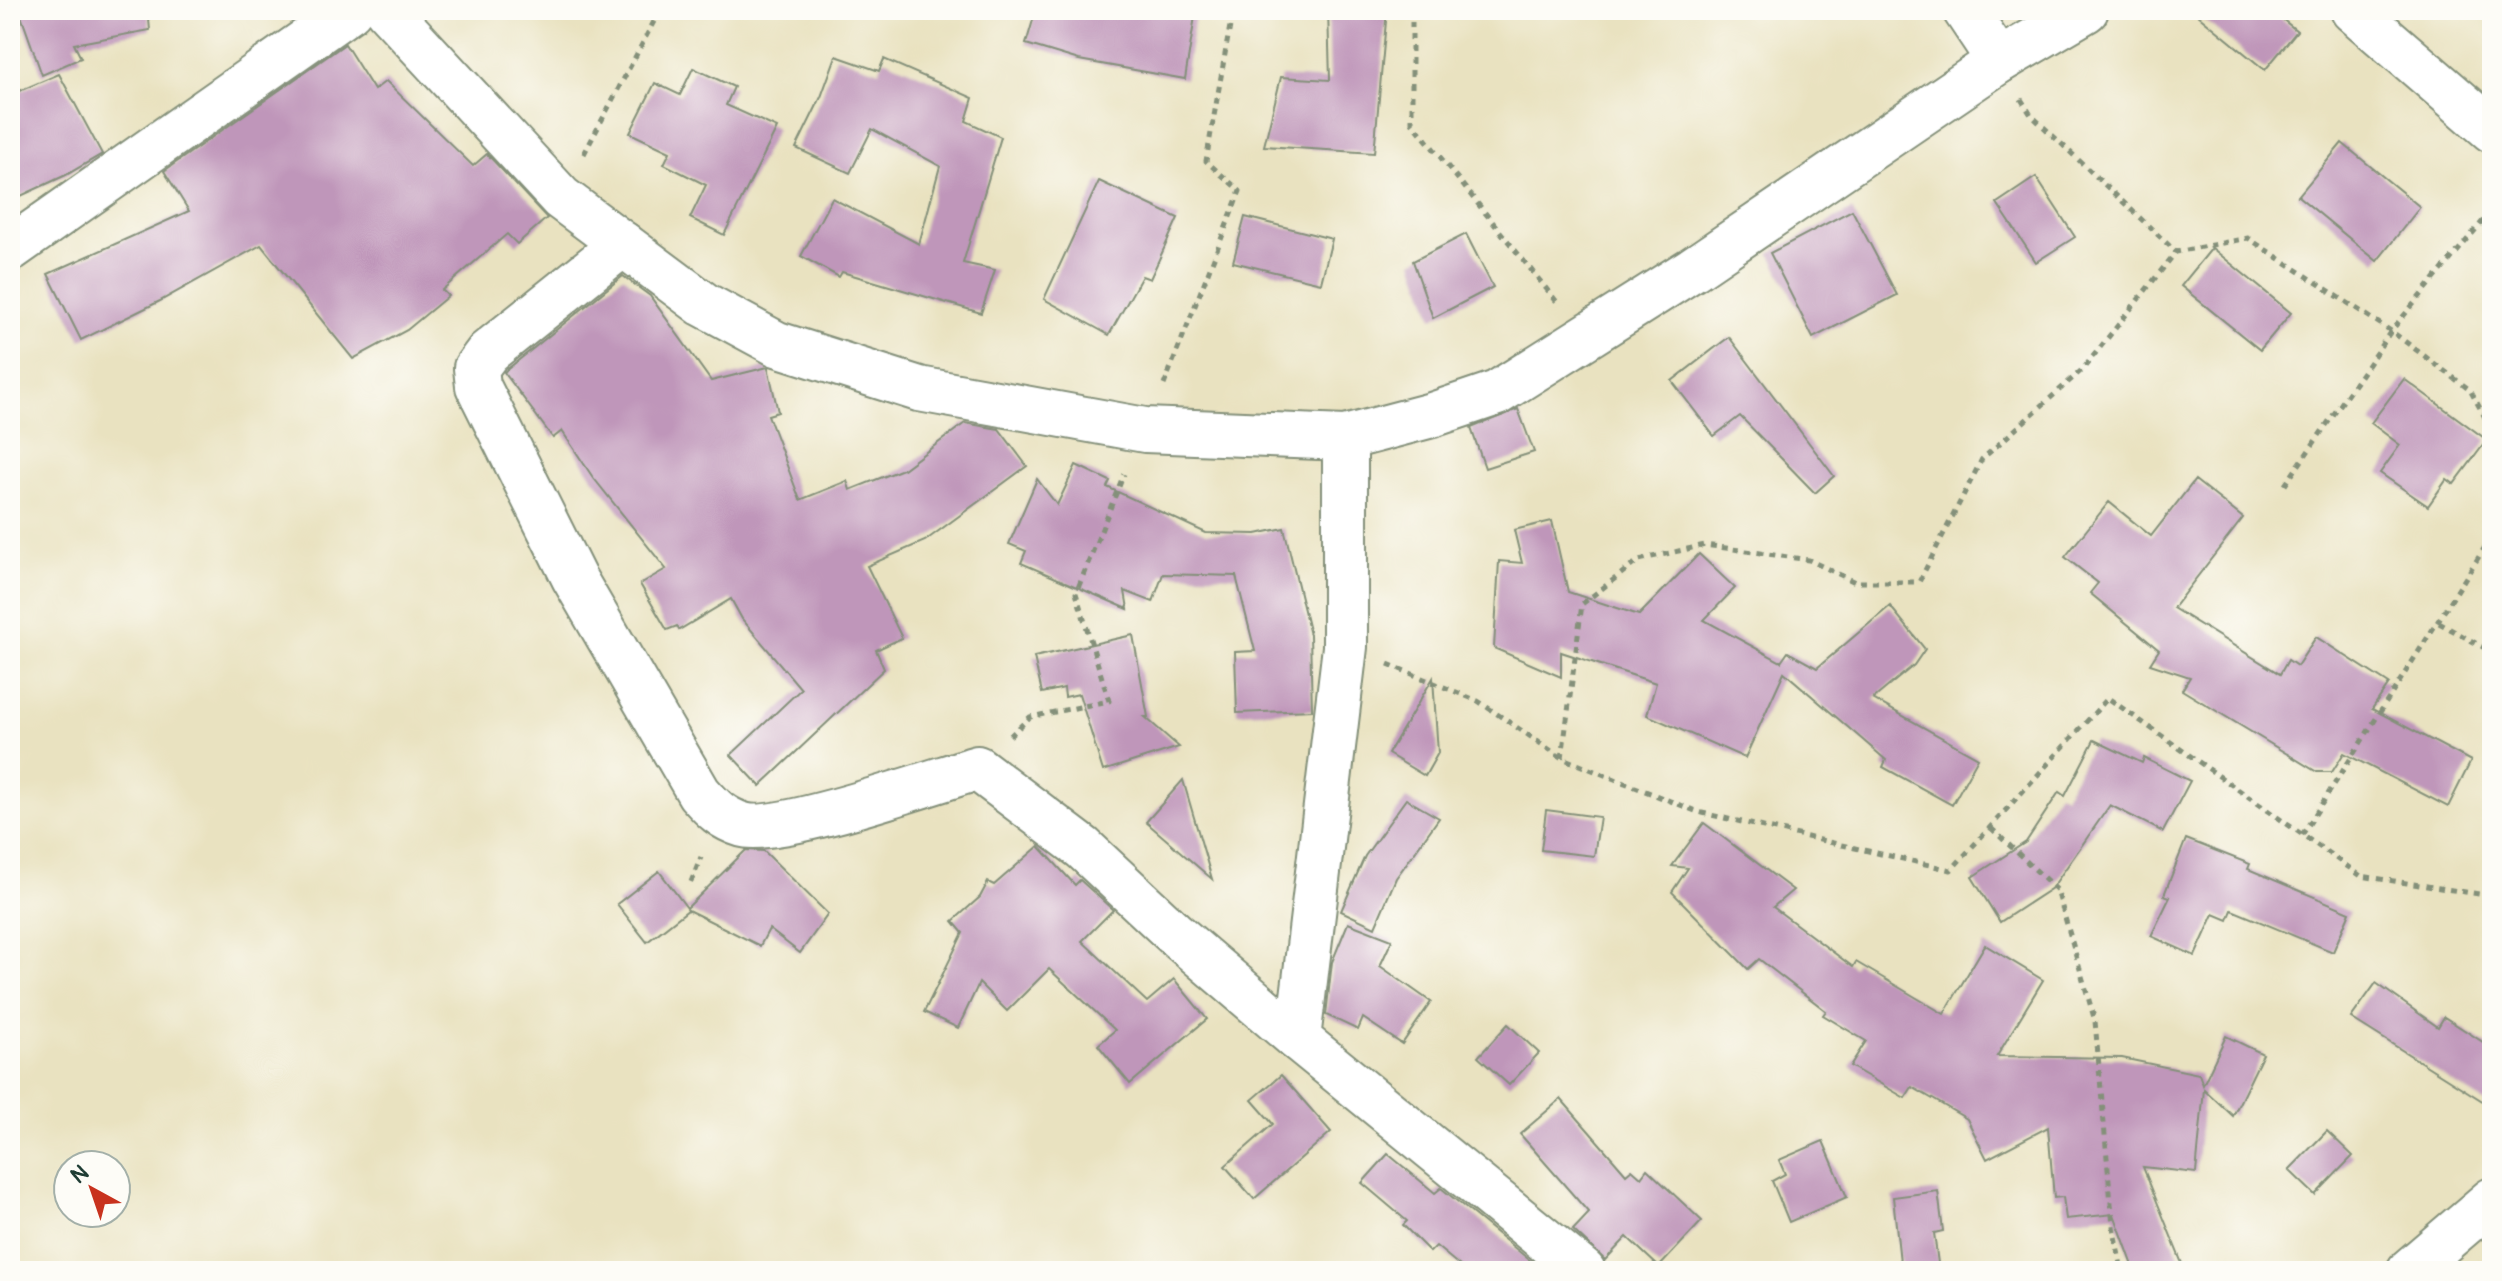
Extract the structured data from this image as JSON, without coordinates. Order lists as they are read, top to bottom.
{
  "north": "top left"
}
